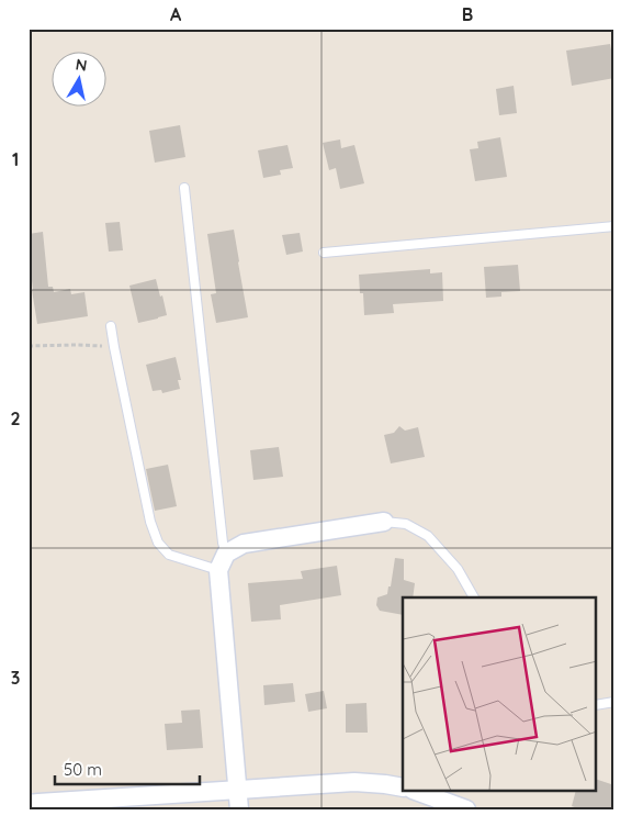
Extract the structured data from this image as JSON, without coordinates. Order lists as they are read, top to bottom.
{
  "scale_bar": "50 m",
  "north": "top",
  "grid": {
    "columns": ["A", "B"],
    "rows": ["1", "2", "3"]
  }
}
